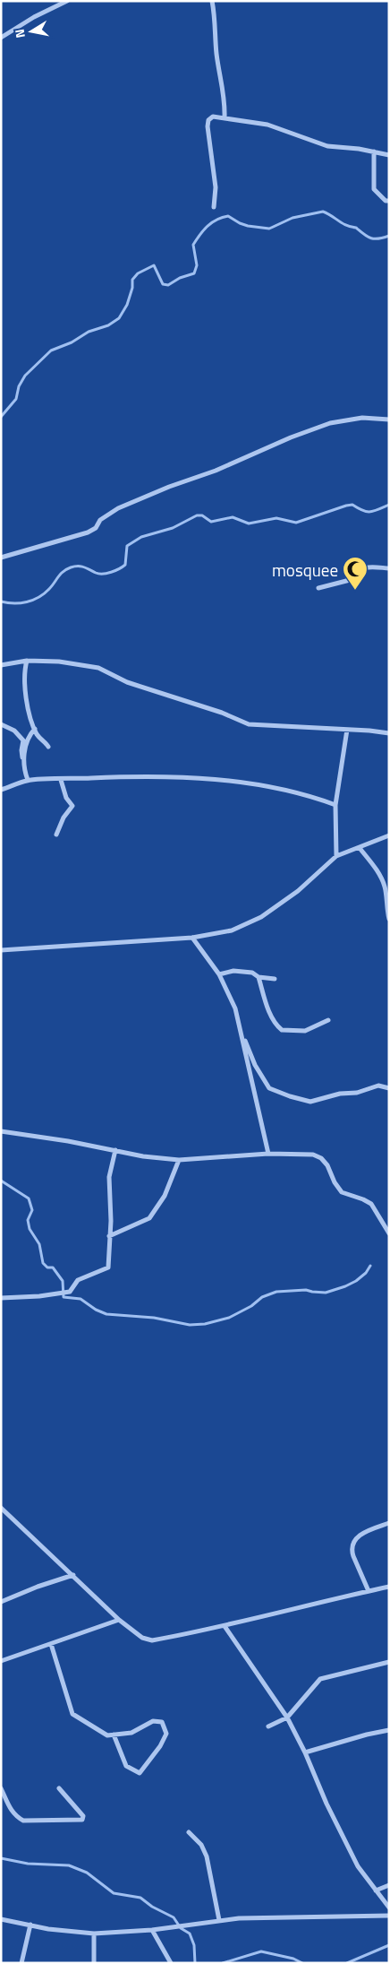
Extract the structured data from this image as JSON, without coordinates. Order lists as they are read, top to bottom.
{
  "places": {
    "mosque": ["mosquee"]
  },
  "north": "left"
}
